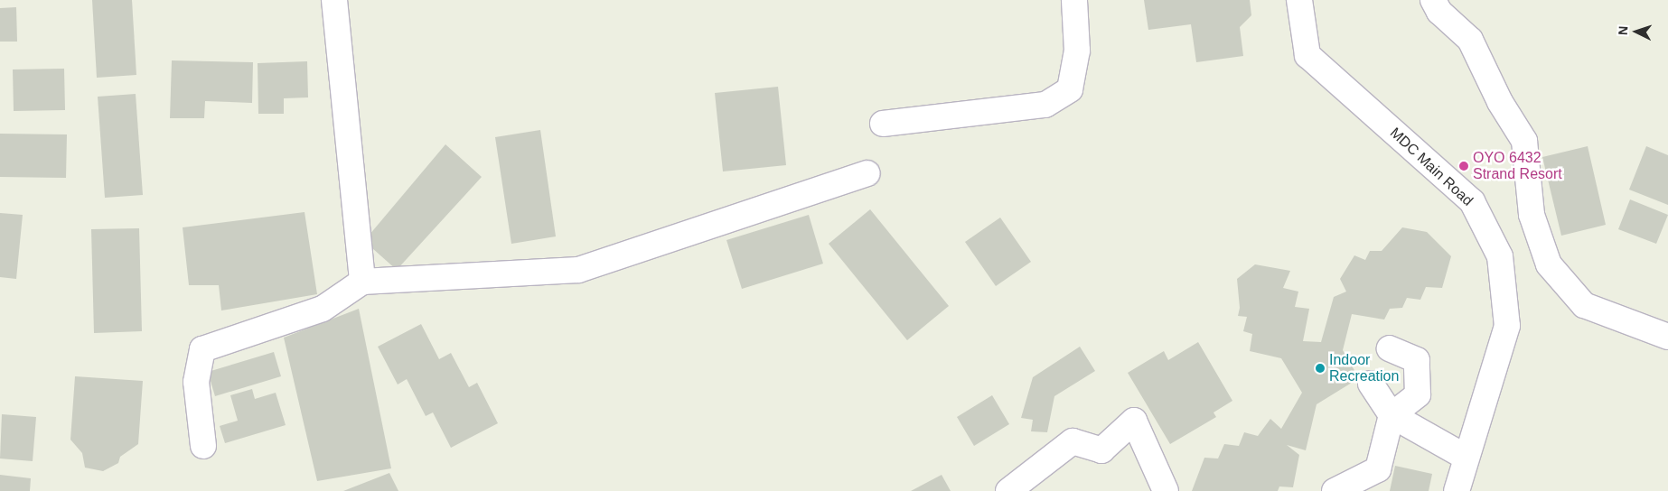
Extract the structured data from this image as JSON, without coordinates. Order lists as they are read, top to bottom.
{
  "streets": {
    "street": ["MDC Main Road"]
  },
  "places": ["OYO 6432 Strand Resort", "Indoor Recreation"],
  "north": "left"
}
